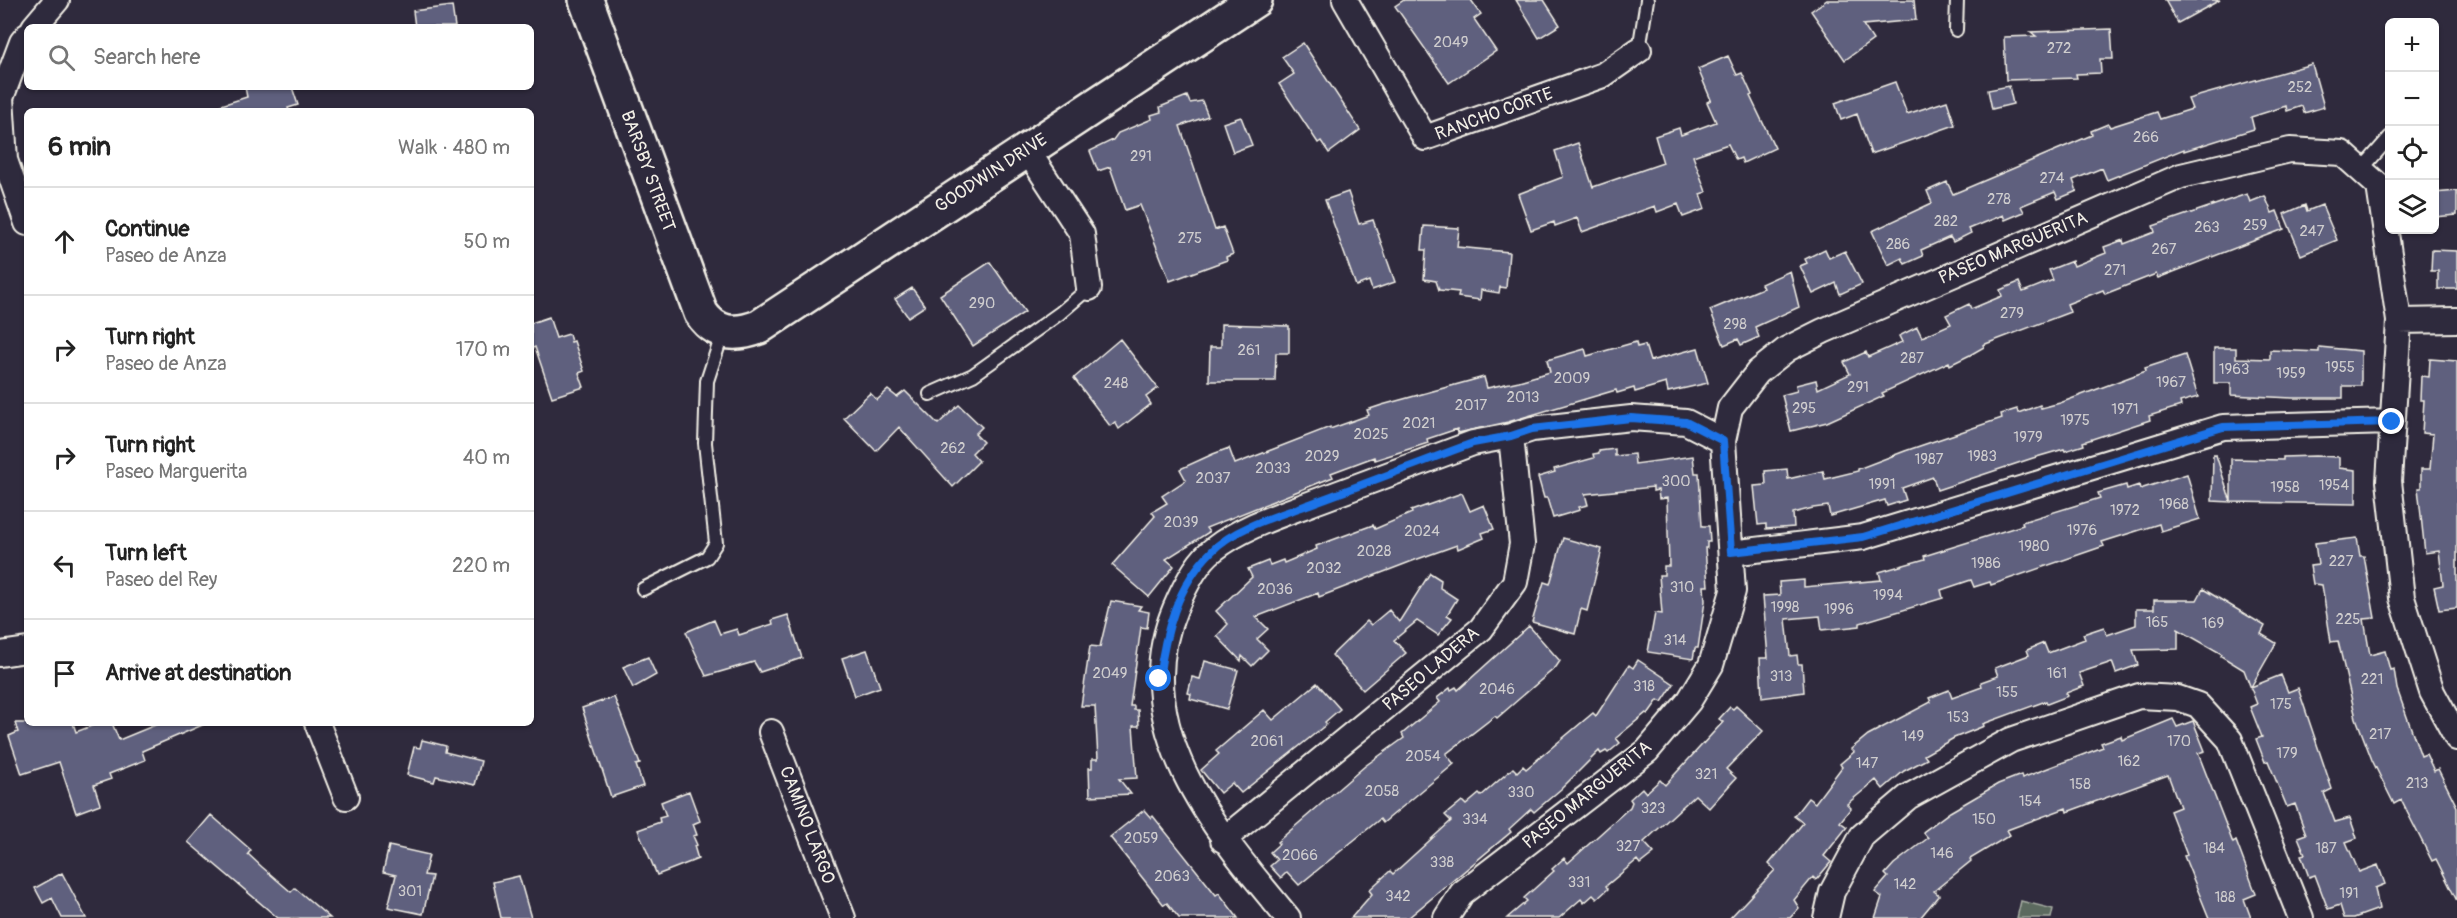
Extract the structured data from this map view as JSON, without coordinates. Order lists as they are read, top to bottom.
{
  "streets": {
    "street": [
      "RANCHO CORTE",
      "BARSBY STREET",
      "GOODWIN DRIVE",
      "PASEO MARGUERITA",
      "PASEO LADERA",
      "CAMINO LARGO"
    ]
  },
  "crossings": [
    ["BARSBY STREET", "GOODWIN DRIVE"]
  ],
  "house_numbers": [
    "2049",
    "272",
    "252",
    "266",
    "291",
    "274",
    "278",
    "282",
    "259",
    "263",
    "247",
    "275",
    "286",
    "267",
    "271",
    "290",
    "279",
    "298",
    "261",
    "287",
    "1955",
    "1963",
    "1959",
    "2009",
    "1967",
    "248",
    "291",
    "2013",
    "2017",
    "295",
    "1971",
    "1975",
    "2021",
    "2025",
    "1979",
    "262",
    "2029",
    "1983",
    "1987",
    "2033",
    "2037",
    "300",
    "1991",
    "1954",
    "1958",
    "1968",
    "1972",
    "2039",
    "1976",
    "2024",
    "1980",
    "2028",
    "227",
    "1986",
    "2032",
    "310",
    "2036",
    "1994",
    "1998",
    "1996",
    "225",
    "165",
    "169",
    "314",
    "2049",
    "161",
    "313",
    "221",
    "318",
    "2046",
    "155",
    "175",
    "153",
    "217",
    "149",
    "2061",
    "170",
    "179",
    "2054",
    "162",
    "147",
    "321",
    "213",
    "158",
    "2058",
    "330",
    "154",
    "323",
    "334",
    "150",
    "2059",
    "327",
    "184",
    "187",
    "146",
    "2066",
    "338",
    "2063",
    "331",
    "142",
    "301",
    "191",
    "342",
    "188"
  ],
  "page": {
    "map_buttons": ["+", "−"],
    "search": "Search here",
    "heading": ["6 min", "Walk · 480 m"],
    "list": [
      ["Continue", "Paseo de Anza", "50 m"],
      ["Turn right", "Paseo de Anza", "170 m"],
      ["Turn right", "Paseo Marguerita", "40 m"],
      ["Turn left", "Paseo del Rey", "220 m"],
      "Arrive at destination"
    ]
  }
}
